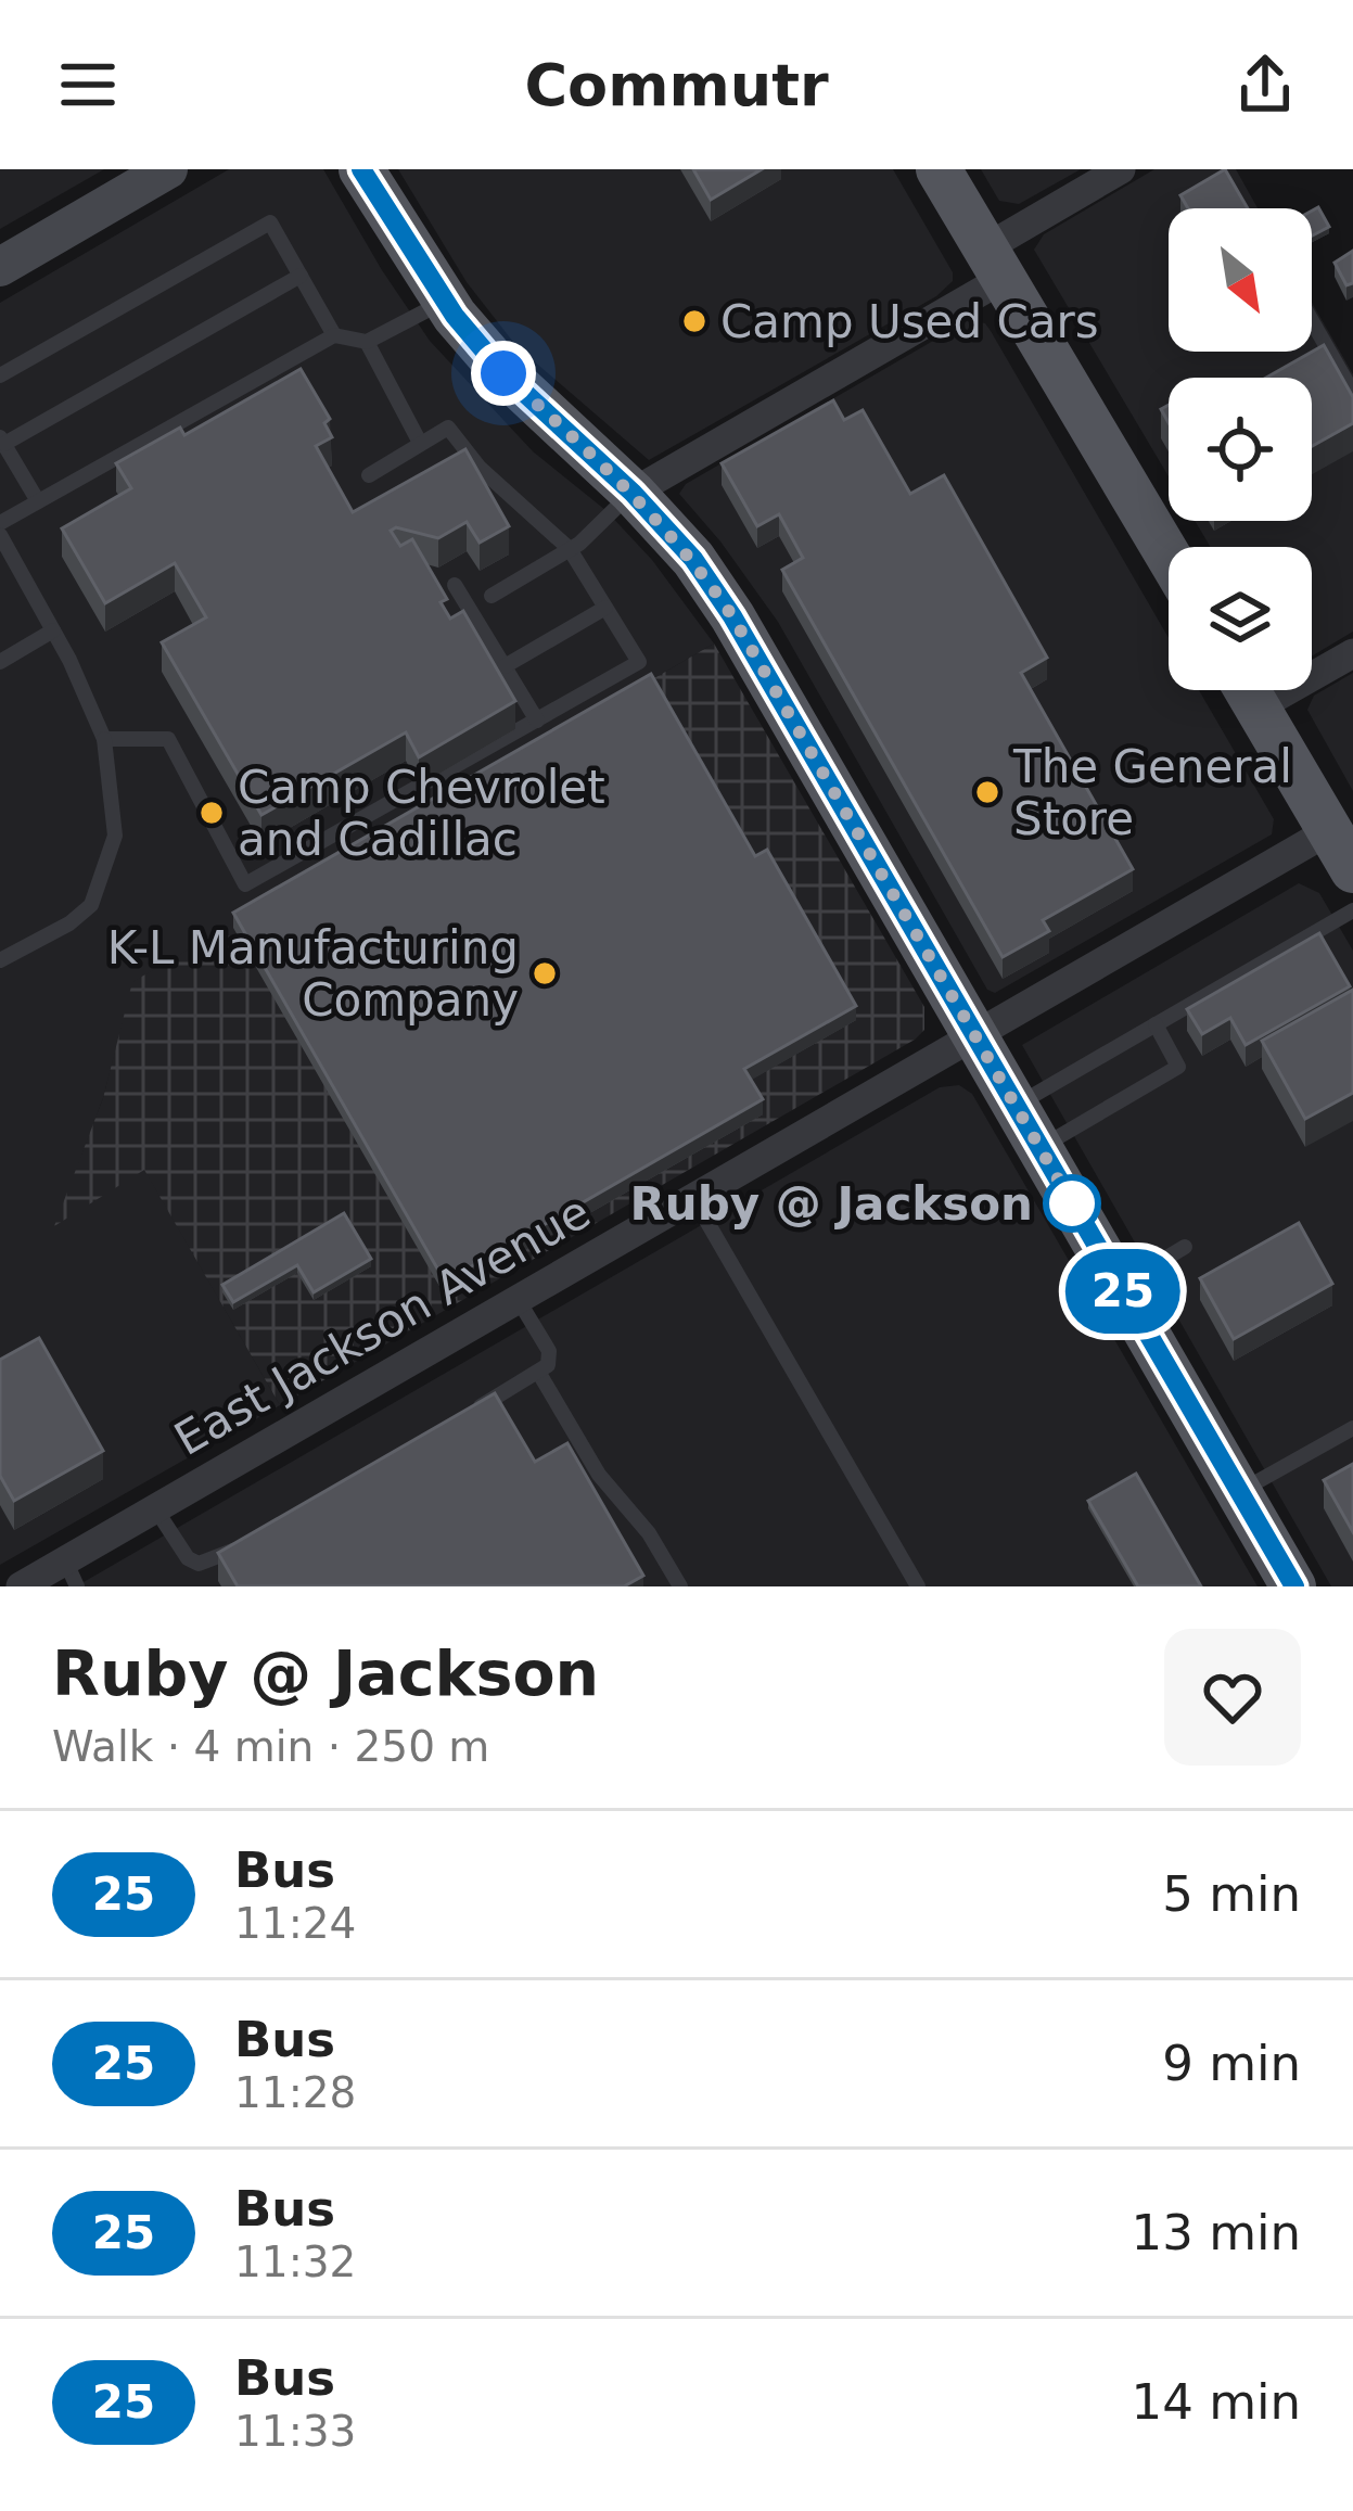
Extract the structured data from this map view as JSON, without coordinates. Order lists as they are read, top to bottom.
{
  "streets": {
    "street": ["East Jackson Avenue"]
  },
  "places": [
    "Camp Used Cars",
    "The General Store",
    "Camp Chevrolet and Cadillac",
    "K-L Manufacturing Company",
    "Ruby @ Jackson"
  ],
  "lines": ["bus line 25"],
  "north": "bottom right",
  "page": {
    "header": "Commutr",
    "on_map": "25",
    "heading": ["Ruby @ Jackson", "Walk · 4 min · 250 m"],
    "list": [
      {
        "mark": "25",
        "name": "Bus",
        "note": "11:24",
        "value": "5 min"
      },
      {
        "mark": "25",
        "name": "Bus",
        "note": "11:28",
        "value": "9 min"
      },
      {
        "mark": "25",
        "name": "Bus",
        "note": "11:32",
        "value": "13 min"
      },
      {
        "mark": "25",
        "name": "Bus",
        "note": "11:33",
        "value": "14 min"
      }
    ]
  }
}
